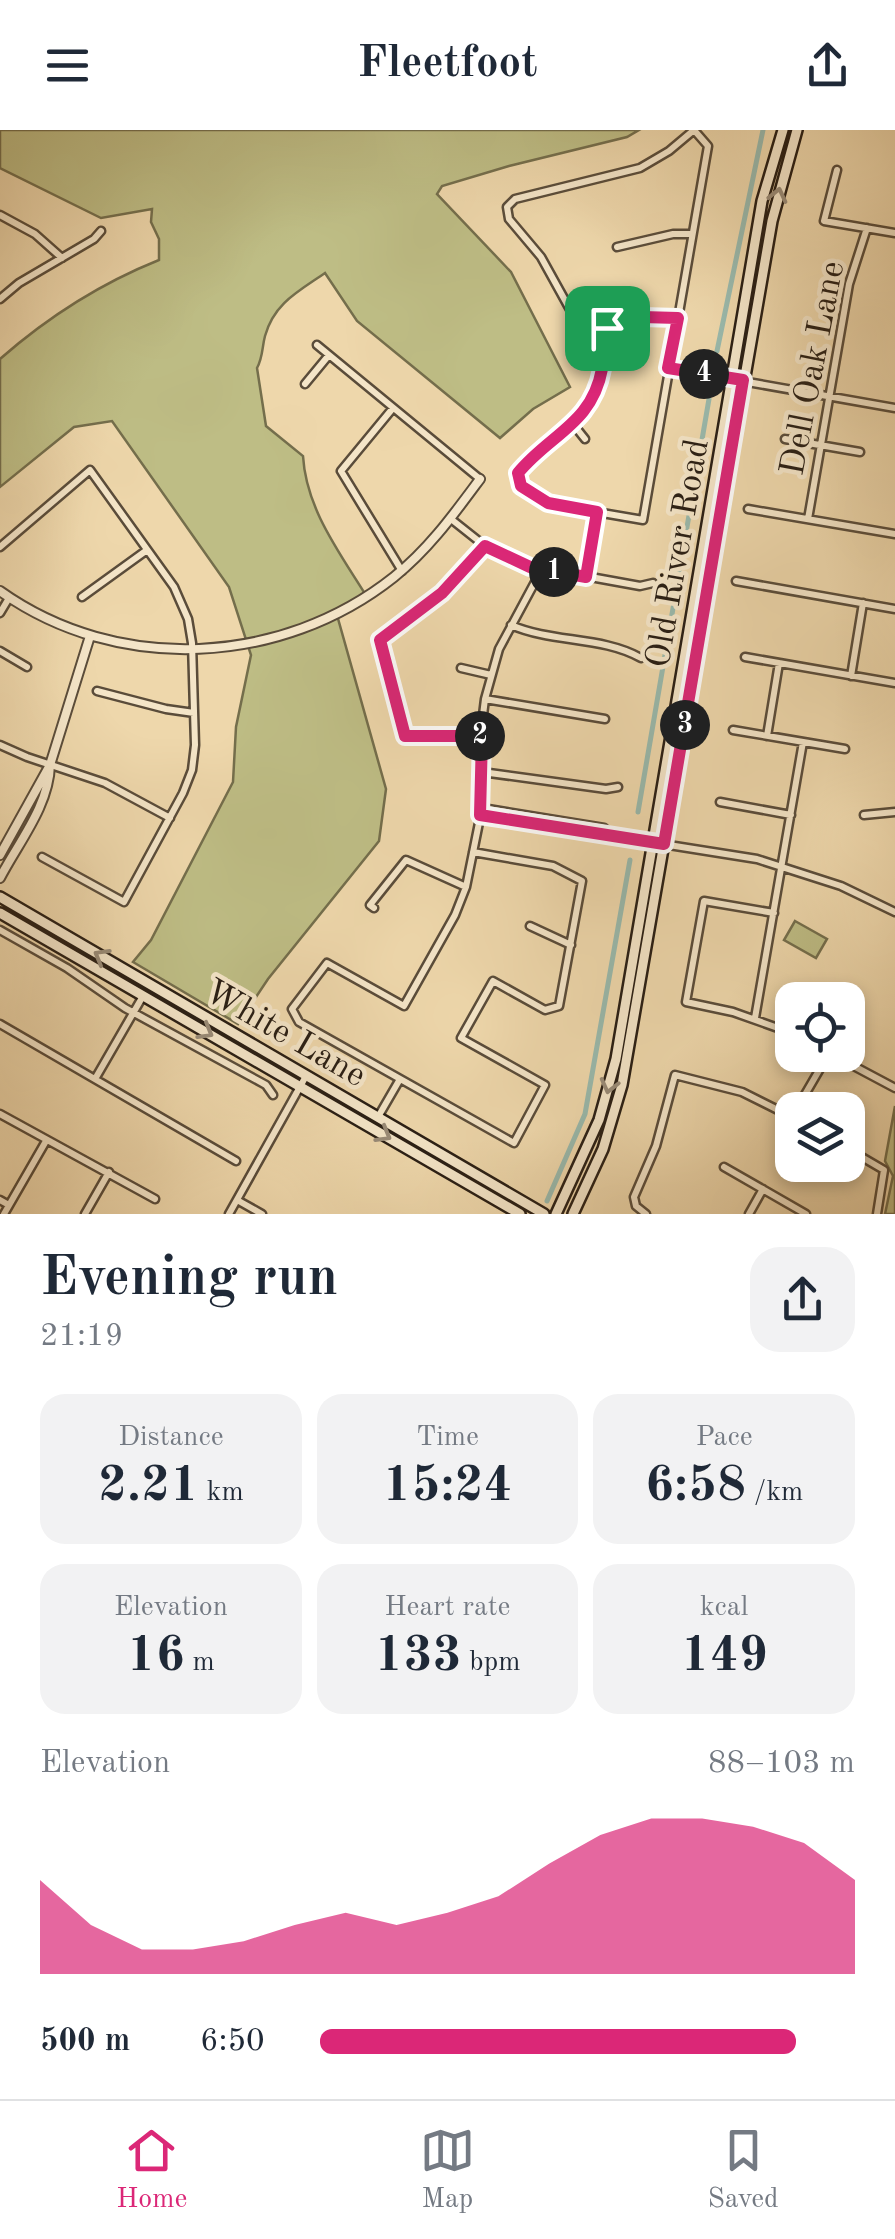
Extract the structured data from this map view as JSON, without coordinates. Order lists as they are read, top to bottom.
{
  "streets": {
    "main road": ["Old River Road", "White Lane"],
    "street": ["Dell Oak Lane"]
  },
  "page": {
    "header": "Fleetfoot",
    "pins": [
      "4",
      "1",
      "3",
      "2"
    ],
    "heading": ["Evening run", "21:19"],
    "stats": [
      ["Distance", "2.21 km"],
      ["Time", "15:24"],
      ["Pace", "6:58 /km"],
      ["Elevation", "16 m"],
      ["Heart rate", "133 bpm"],
      ["kcal", "149"]
    ],
    "chart": ["Elevation", "88–103 m"],
    "list": [
      {
        "name": "500 m",
        "note": "6:50"
      }
    ],
    "tabs": ["Home", "Map", "Saved"]
  }
}
